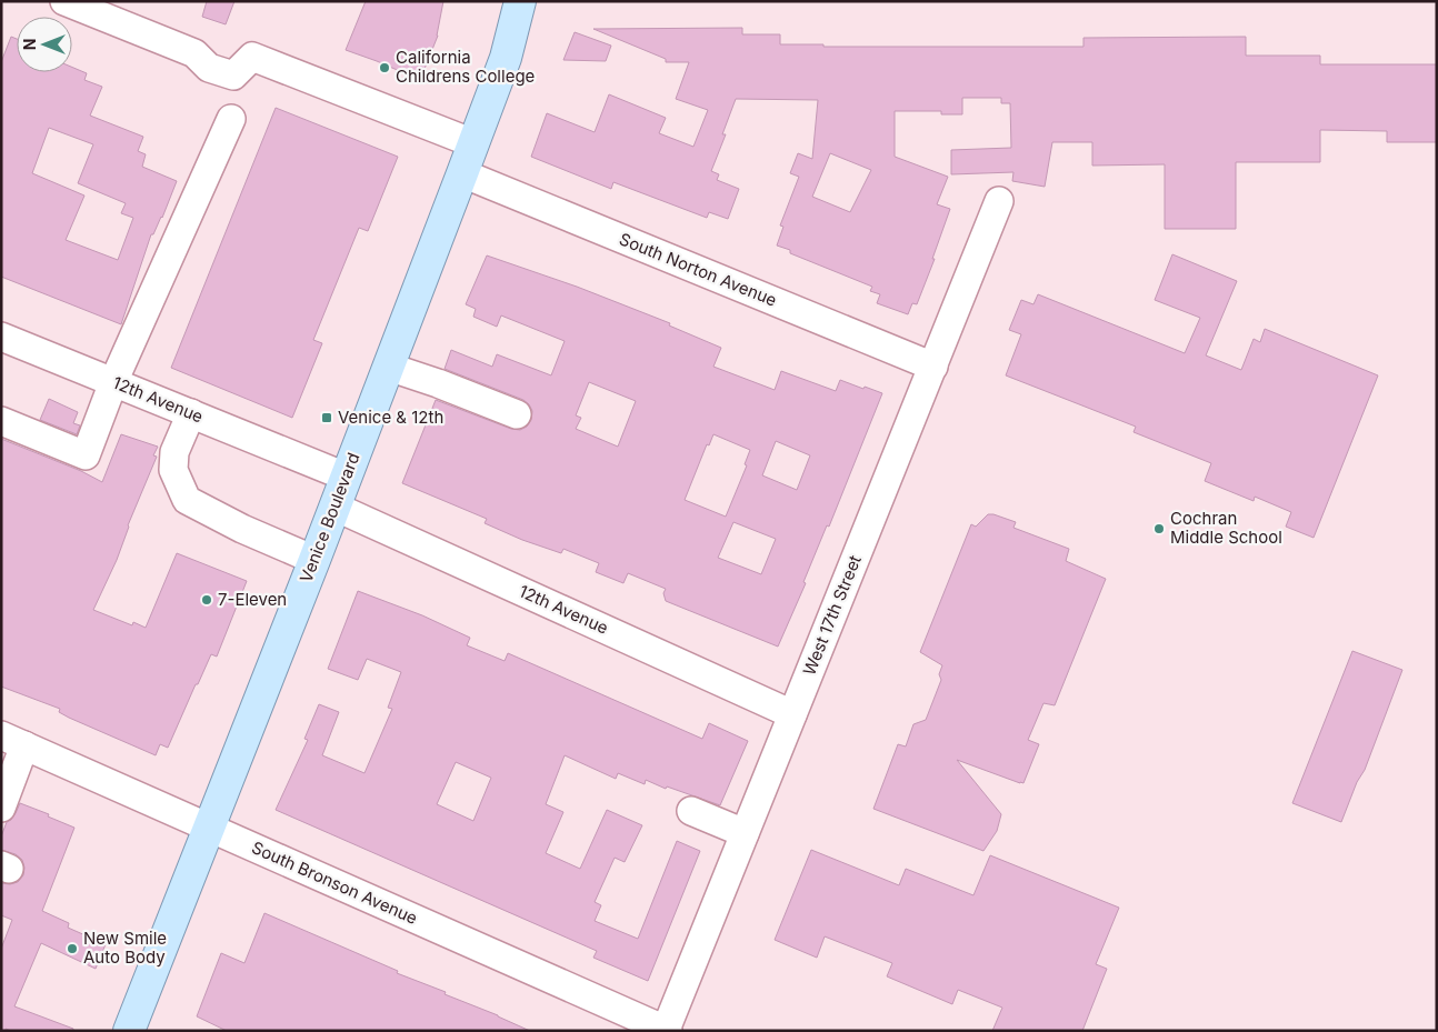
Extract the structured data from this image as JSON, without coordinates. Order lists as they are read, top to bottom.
{
  "streets": {
    "main road": ["Venice Boulevard"],
    "street": [
      "South Norton Avenue",
      "12th Avenue",
      "West 17th Street",
      "South Bronson Avenue"
    ]
  },
  "crossings": [
    ["South Norton Avenue", "Venice Boulevard"],
    ["South Norton Avenue", "West 17th Street"],
    ["12th Avenue", "Venice Boulevard"],
    ["12th Avenue", "West 17th Street"],
    ["Venice Boulevard", "South Bronson Avenue"],
    ["West 17th Street", "South Bronson Avenue"]
  ],
  "places": {
    "other": [
      "California Childrens College",
      "Cochran Middle School",
      "7-Eleven",
      "New Smile Auto Body"
    ],
    "transit": ["Venice & 12th"]
  },
  "north": "left"
}
